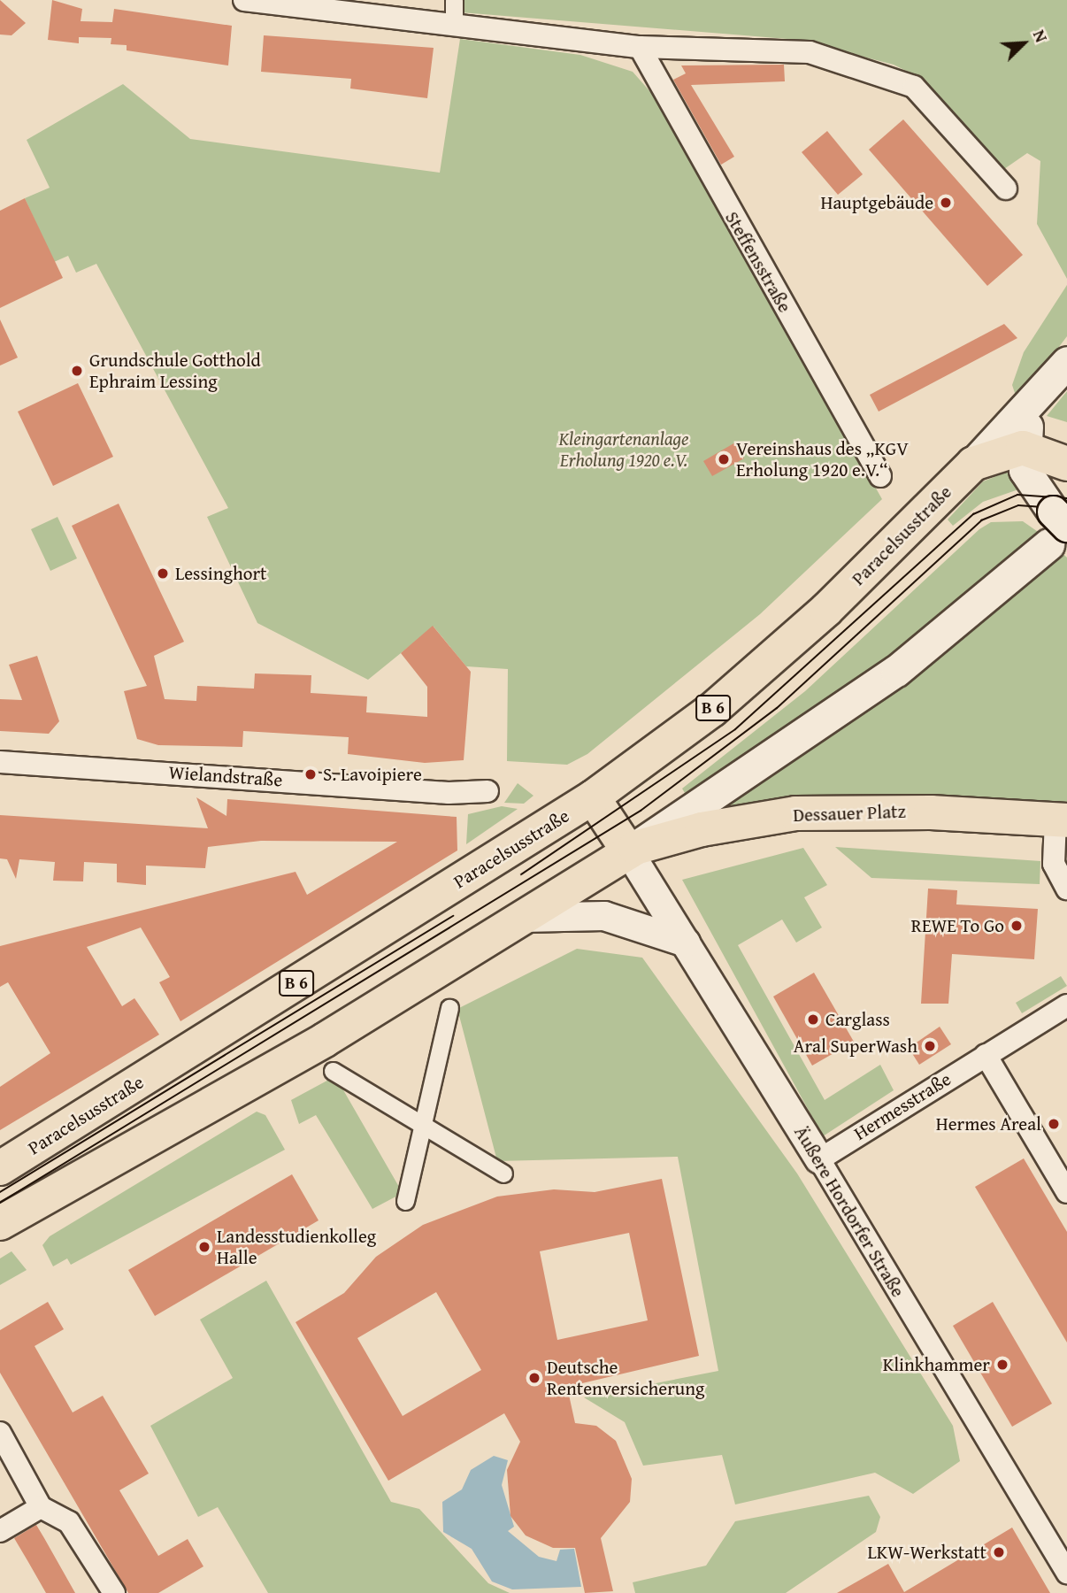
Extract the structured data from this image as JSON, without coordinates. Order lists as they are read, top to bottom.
{
  "streets": {
    "main road": ["Paracelsusstraße", "B 6", "Dessauer Platz"],
    "street": [
      "Steffensstraße",
      "Wielandstraße",
      "Hermesstraße",
      "Äußere Hordorfer Straße"
    ]
  },
  "crossings": [
    ["Dessauer Platz", "Äußere Hordorfer Straße"],
    ["Hermesstraße", "Äußere Hordorfer Straße"]
  ],
  "parks": ["Kleingartenanlage Erholung 1920 e.V."],
  "places": [
    "Hauptgebäude",
    "Grundschule Gotthold Ephraim Lessing",
    "Vereinshaus des „KGV Erholung 1920 e.V.“",
    "Lessinghort",
    "S. Lavoipiere",
    "REWE To Go",
    "Carglass",
    "Aral SuperWash",
    "Hermes Areal",
    "Landesstudienkolleg Halle",
    "Klinkhammer",
    "Deutsche Rentenversicherung",
    "LKW-Werkstatt"
  ],
  "north": "top right"
}
